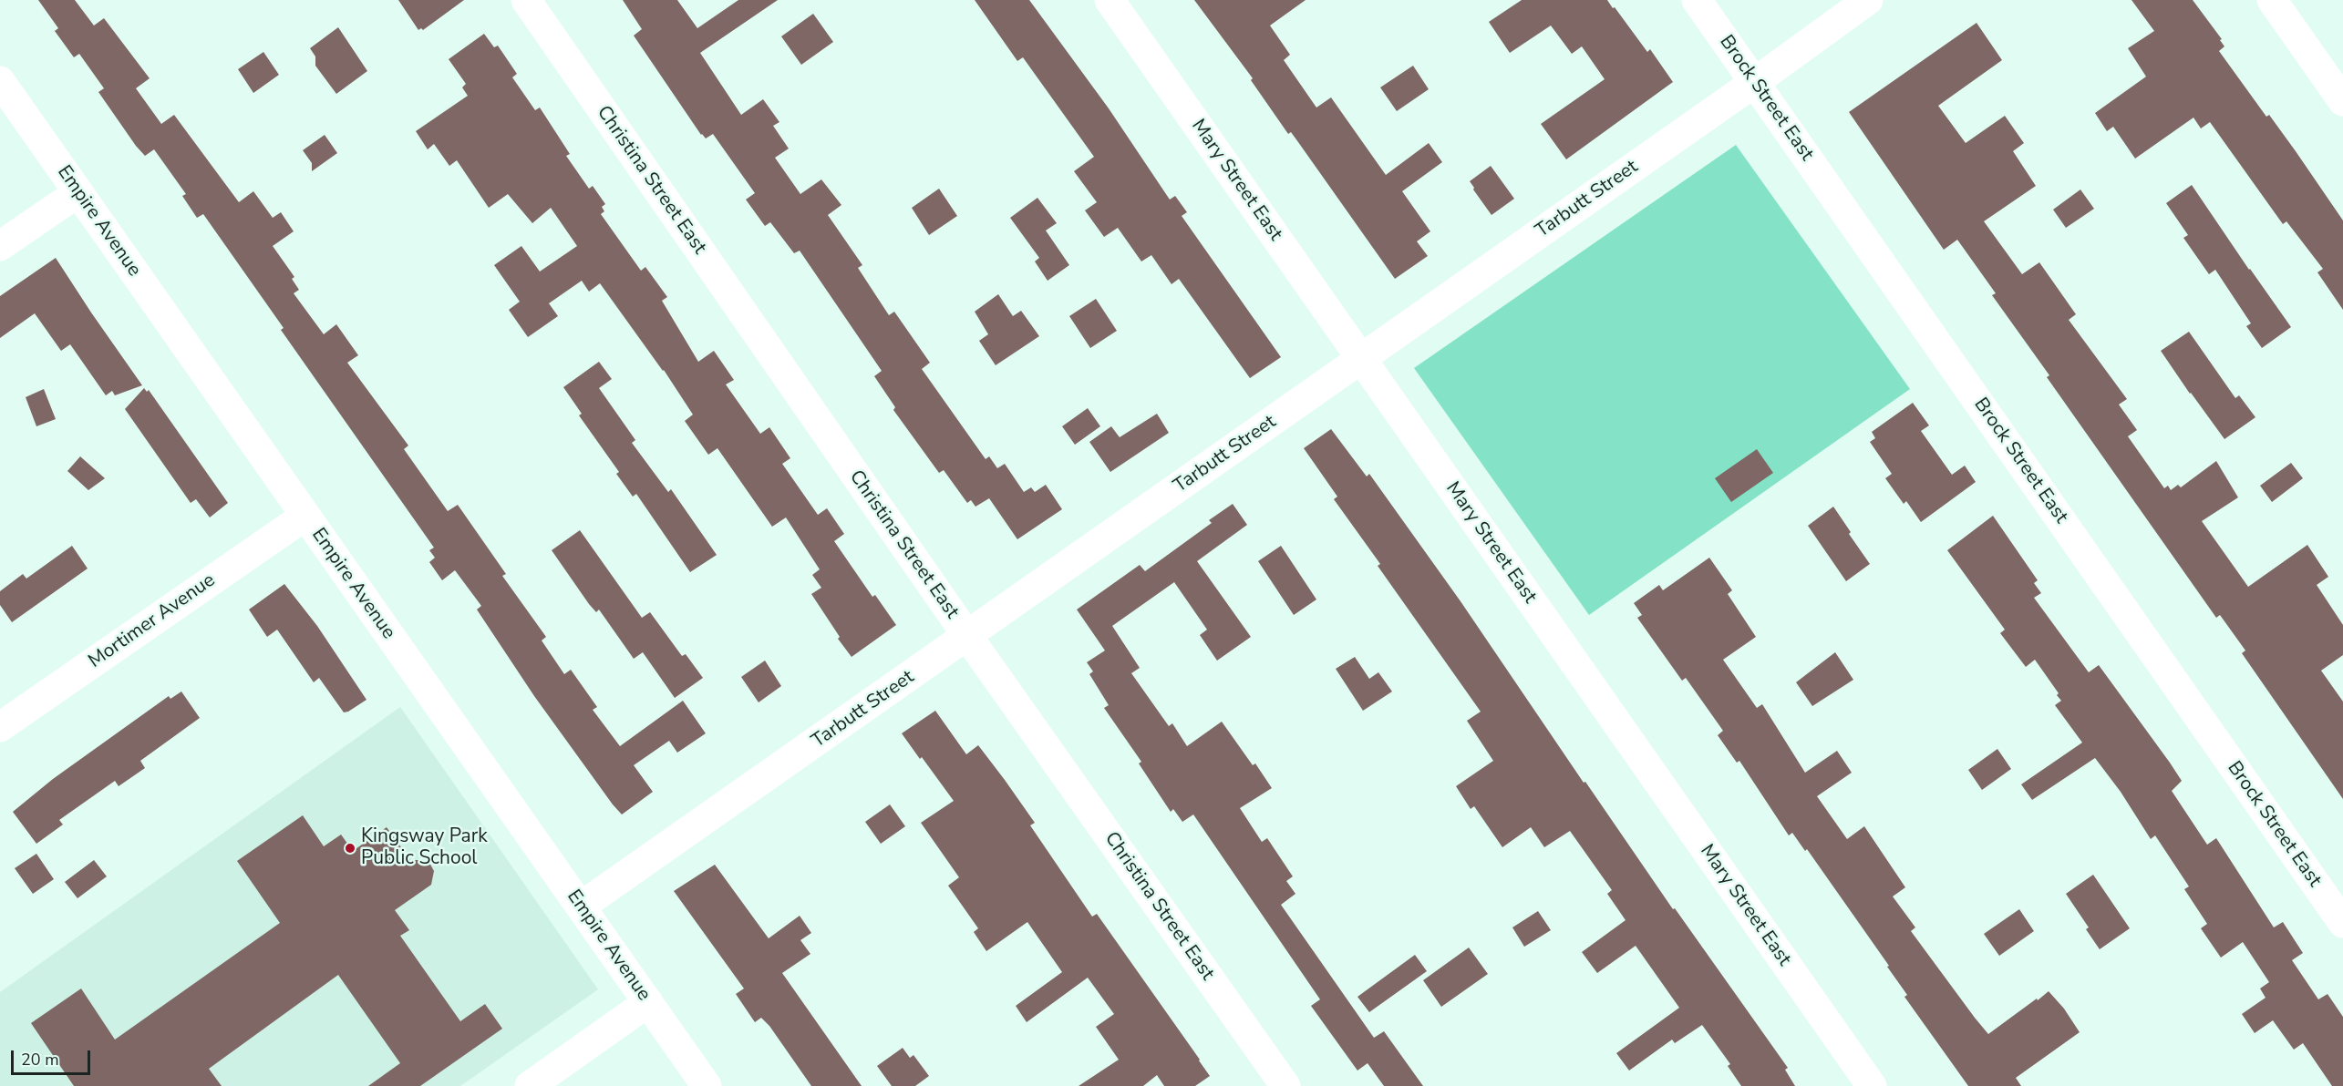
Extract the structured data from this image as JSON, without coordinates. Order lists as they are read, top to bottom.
{
  "streets": {
    "street": [
      "Brock Street East",
      "Christina Street East",
      "Mary Street East",
      "Tarbutt Street",
      "Empire Avenue",
      "Mortimer Avenue"
    ]
  },
  "crossings": [
    ["Brock Street East", "Tarbutt Street"],
    ["Christina Street East", "Tarbutt Street"],
    ["Mary Street East", "Tarbutt Street"],
    ["Tarbutt Street", "Empire Avenue"],
    ["Empire Avenue", "Mortimer Avenue"]
  ],
  "places": ["Kingsway Park Public School"],
  "scale_bar": "20 m"
}
